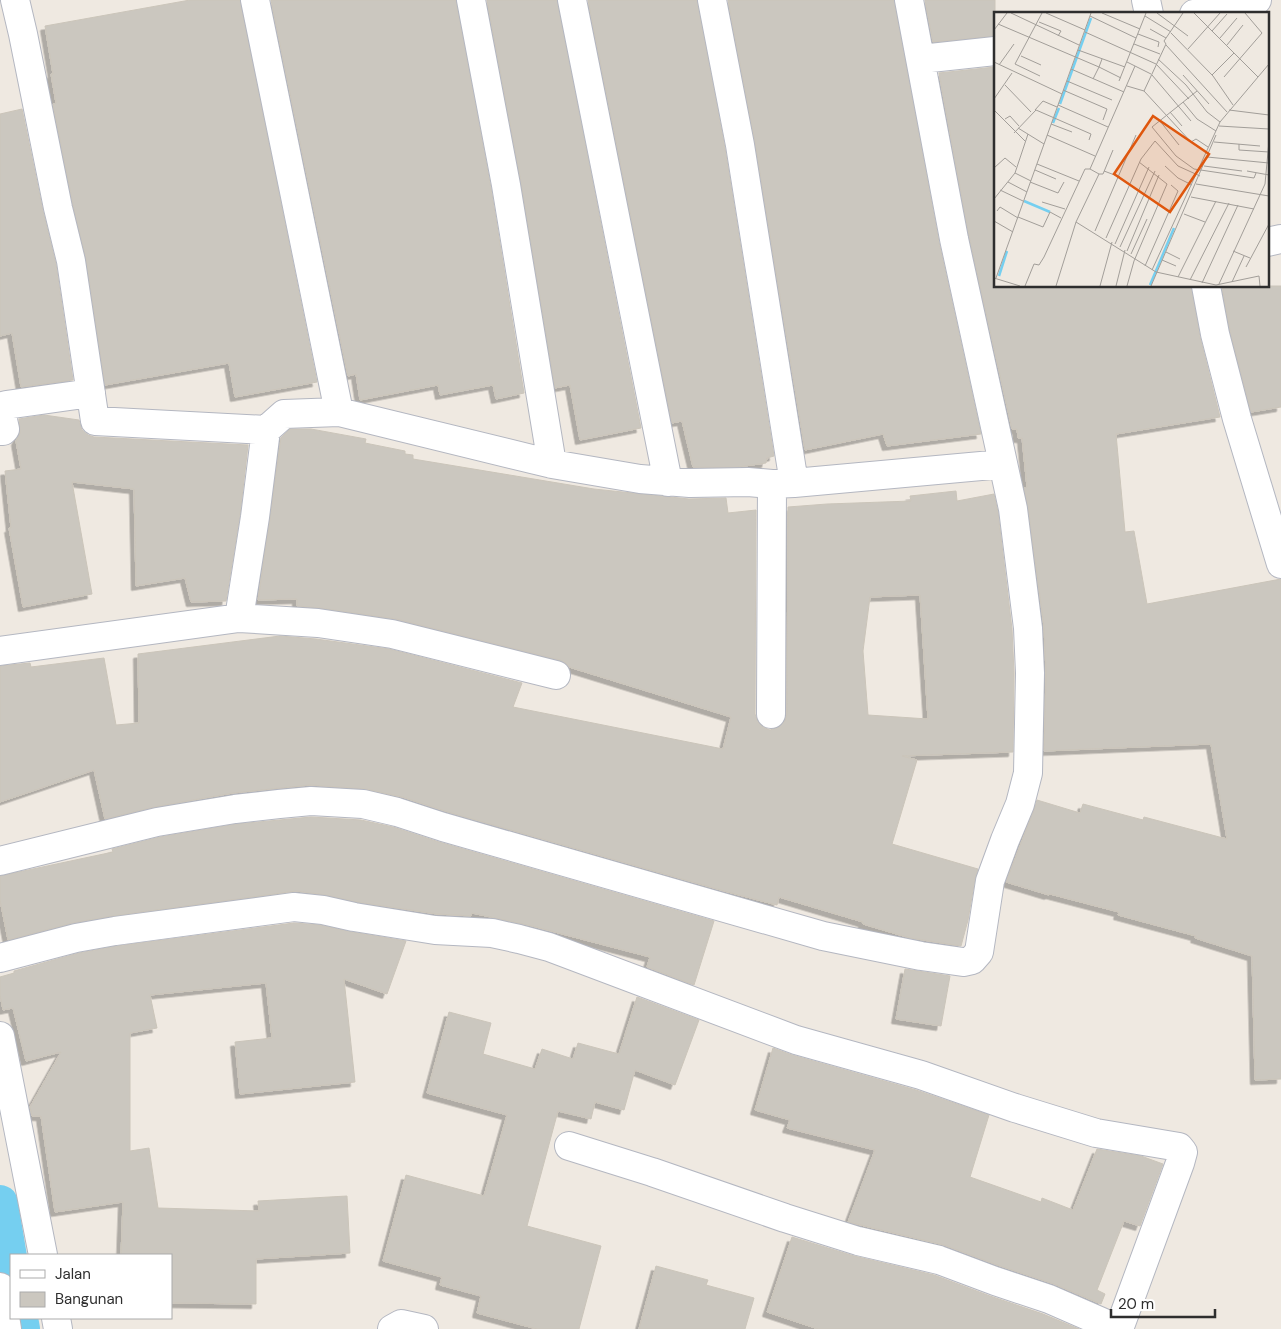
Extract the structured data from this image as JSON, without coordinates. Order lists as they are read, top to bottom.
{
  "legend": ["Jalan", "Bangunan"],
  "scale_bar": "20 m"
}
